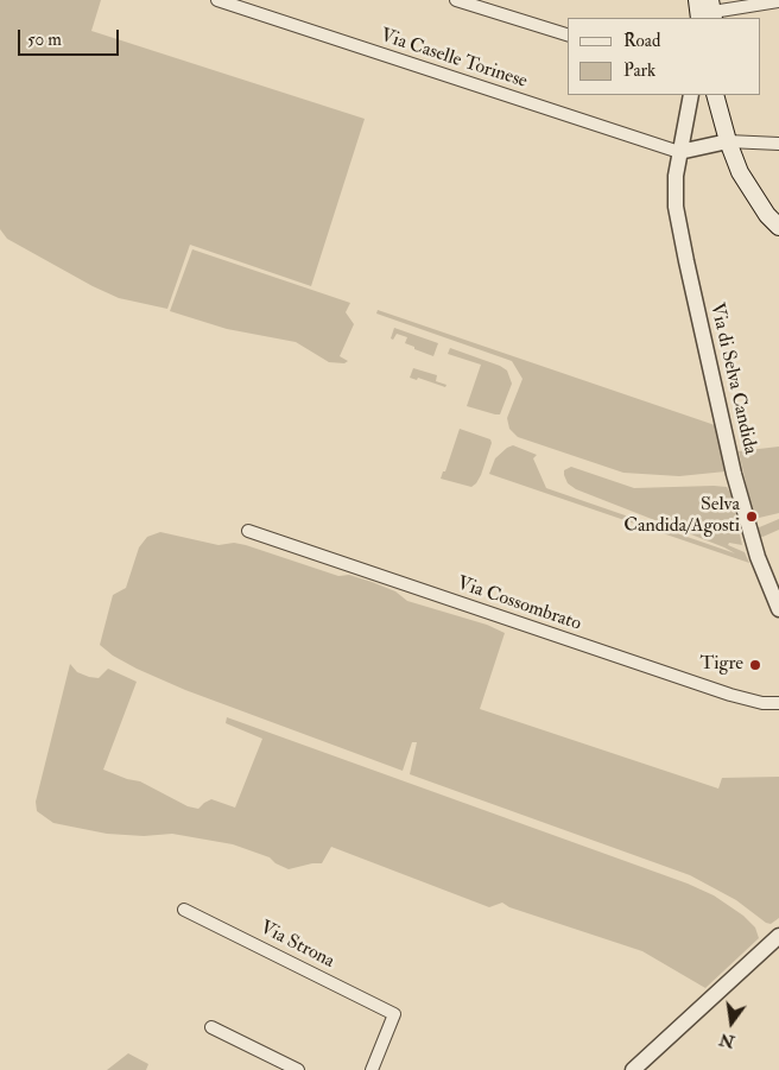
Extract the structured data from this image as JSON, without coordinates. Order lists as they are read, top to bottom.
{
  "streets": {
    "street": [
      "Via Caselle Torinese",
      "Via di Selva Candida",
      "Via Cossombrato",
      "Via Strona"
    ]
  },
  "crossings": [
    ["Via Caselle Torinese", "Via di Selva Candida"]
  ],
  "places": ["Selva Candida/Agosti", "Tigre"],
  "legend": ["Road", "Park"],
  "scale_bar": "50 m",
  "north": "bottom"
}
